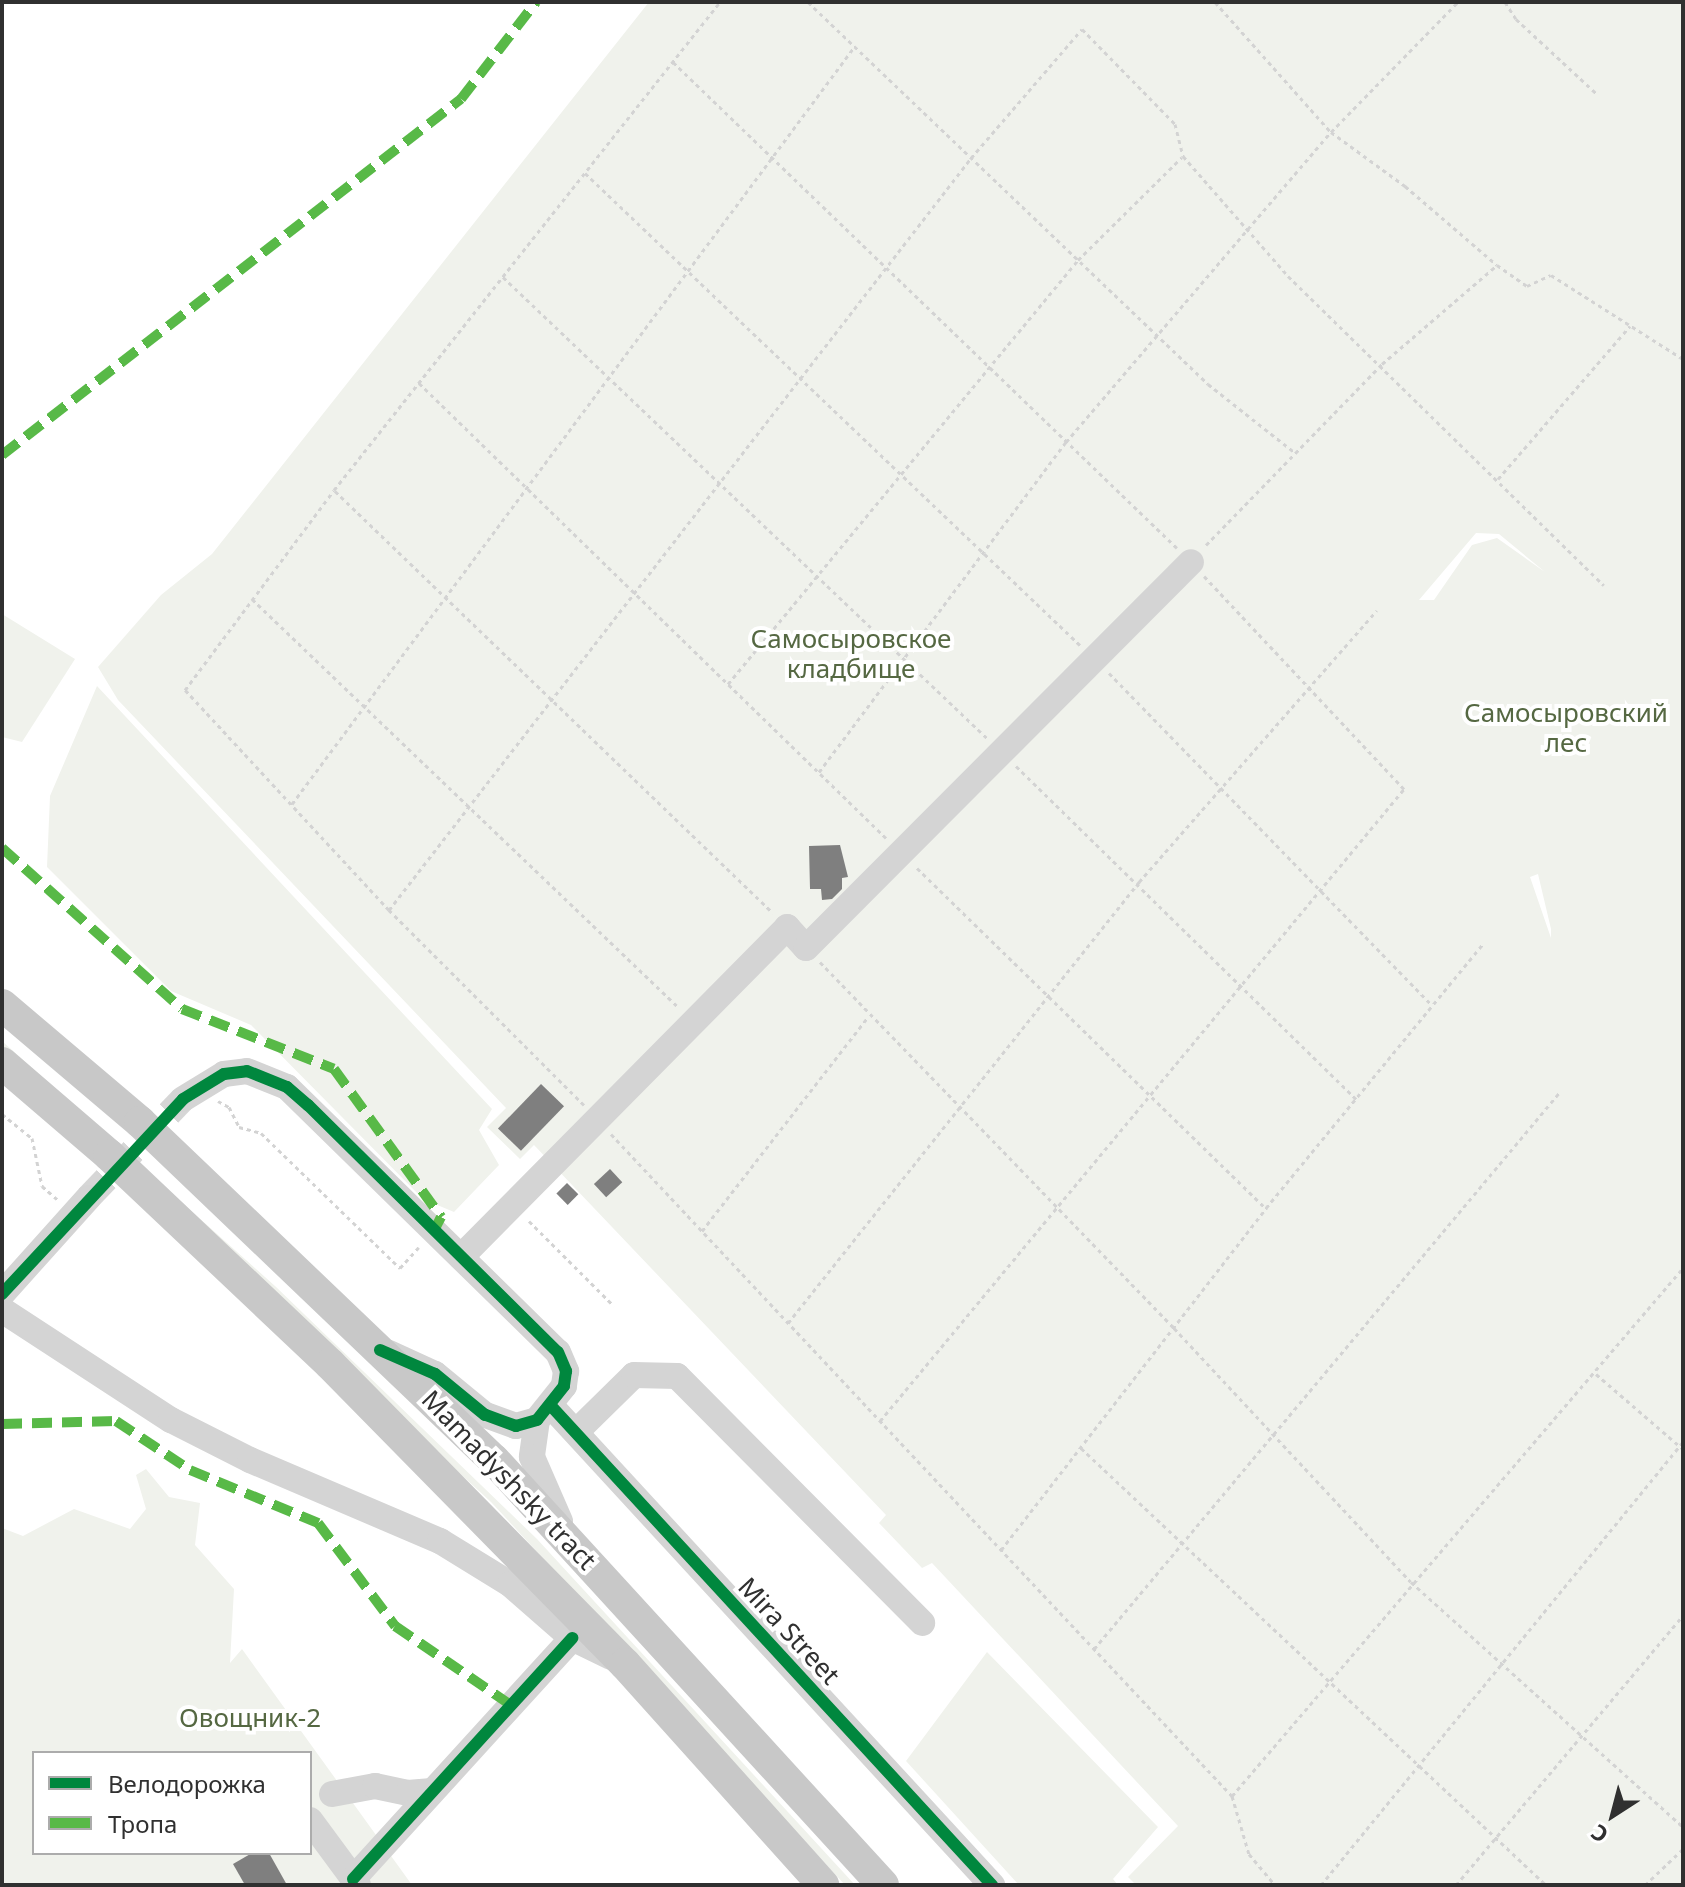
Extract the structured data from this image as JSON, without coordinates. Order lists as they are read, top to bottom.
{
  "streets": {
    "main road": ["Mamadyshsky tract"],
    "street": ["Mira Street"]
  },
  "parks": ["Самосыровское кладбище", "Самосыровский лес", "Овощник-2"],
  "legend": ["Велодорожка", "Тропа"],
  "north": "bottom left"
}
